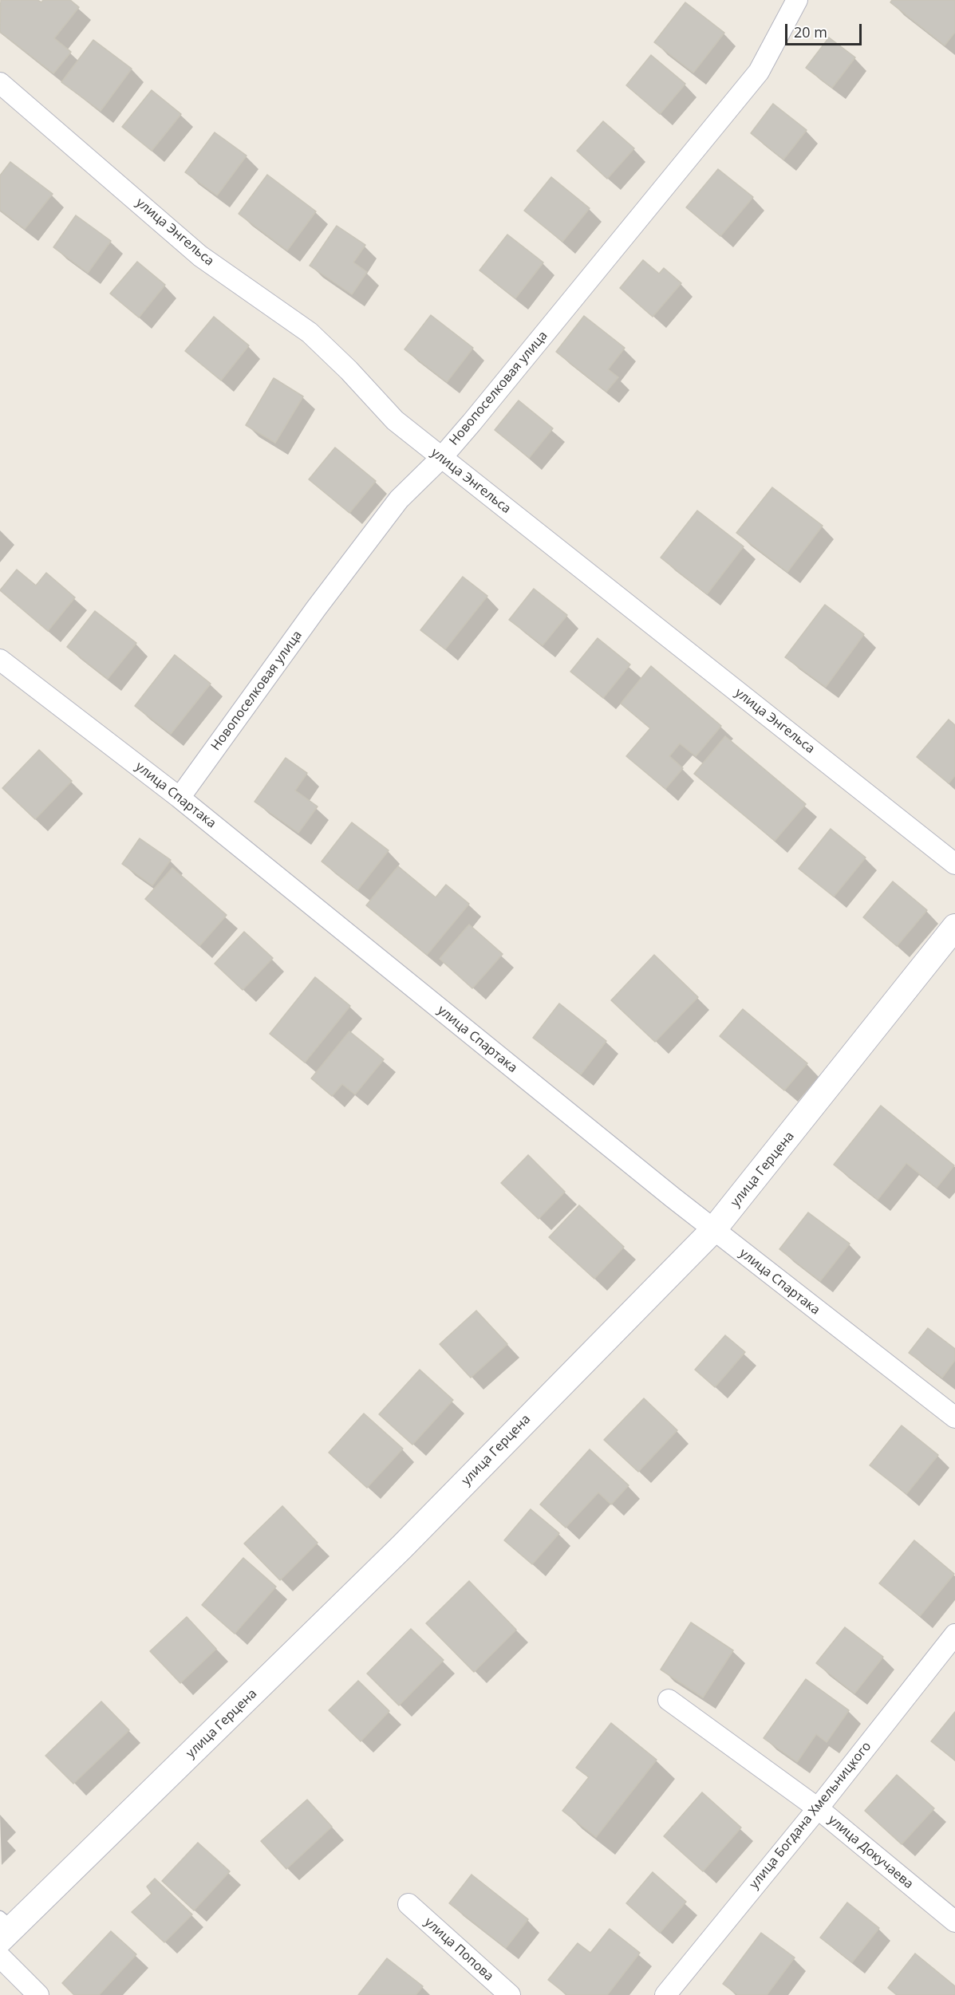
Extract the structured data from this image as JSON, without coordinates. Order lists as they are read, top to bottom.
{
  "streets": {
    "street": [
      "улица Энгельса",
      "Новопоселковая улица",
      "улица Спартака",
      "улица Герцена",
      "улица Богдана Хмельницкого",
      "улица Докучаева",
      "улица Попова"
    ]
  },
  "crossings": [
    ["улица Энгельса", "Новопоселковая улица"],
    ["Новопоселковая улица", "улица Спартака"],
    ["улица Спартака", "улица Герцена"],
    ["улица Богдана Хмельницкого", "улица Докучаева"]
  ],
  "scale_bar": "20 m"
}
